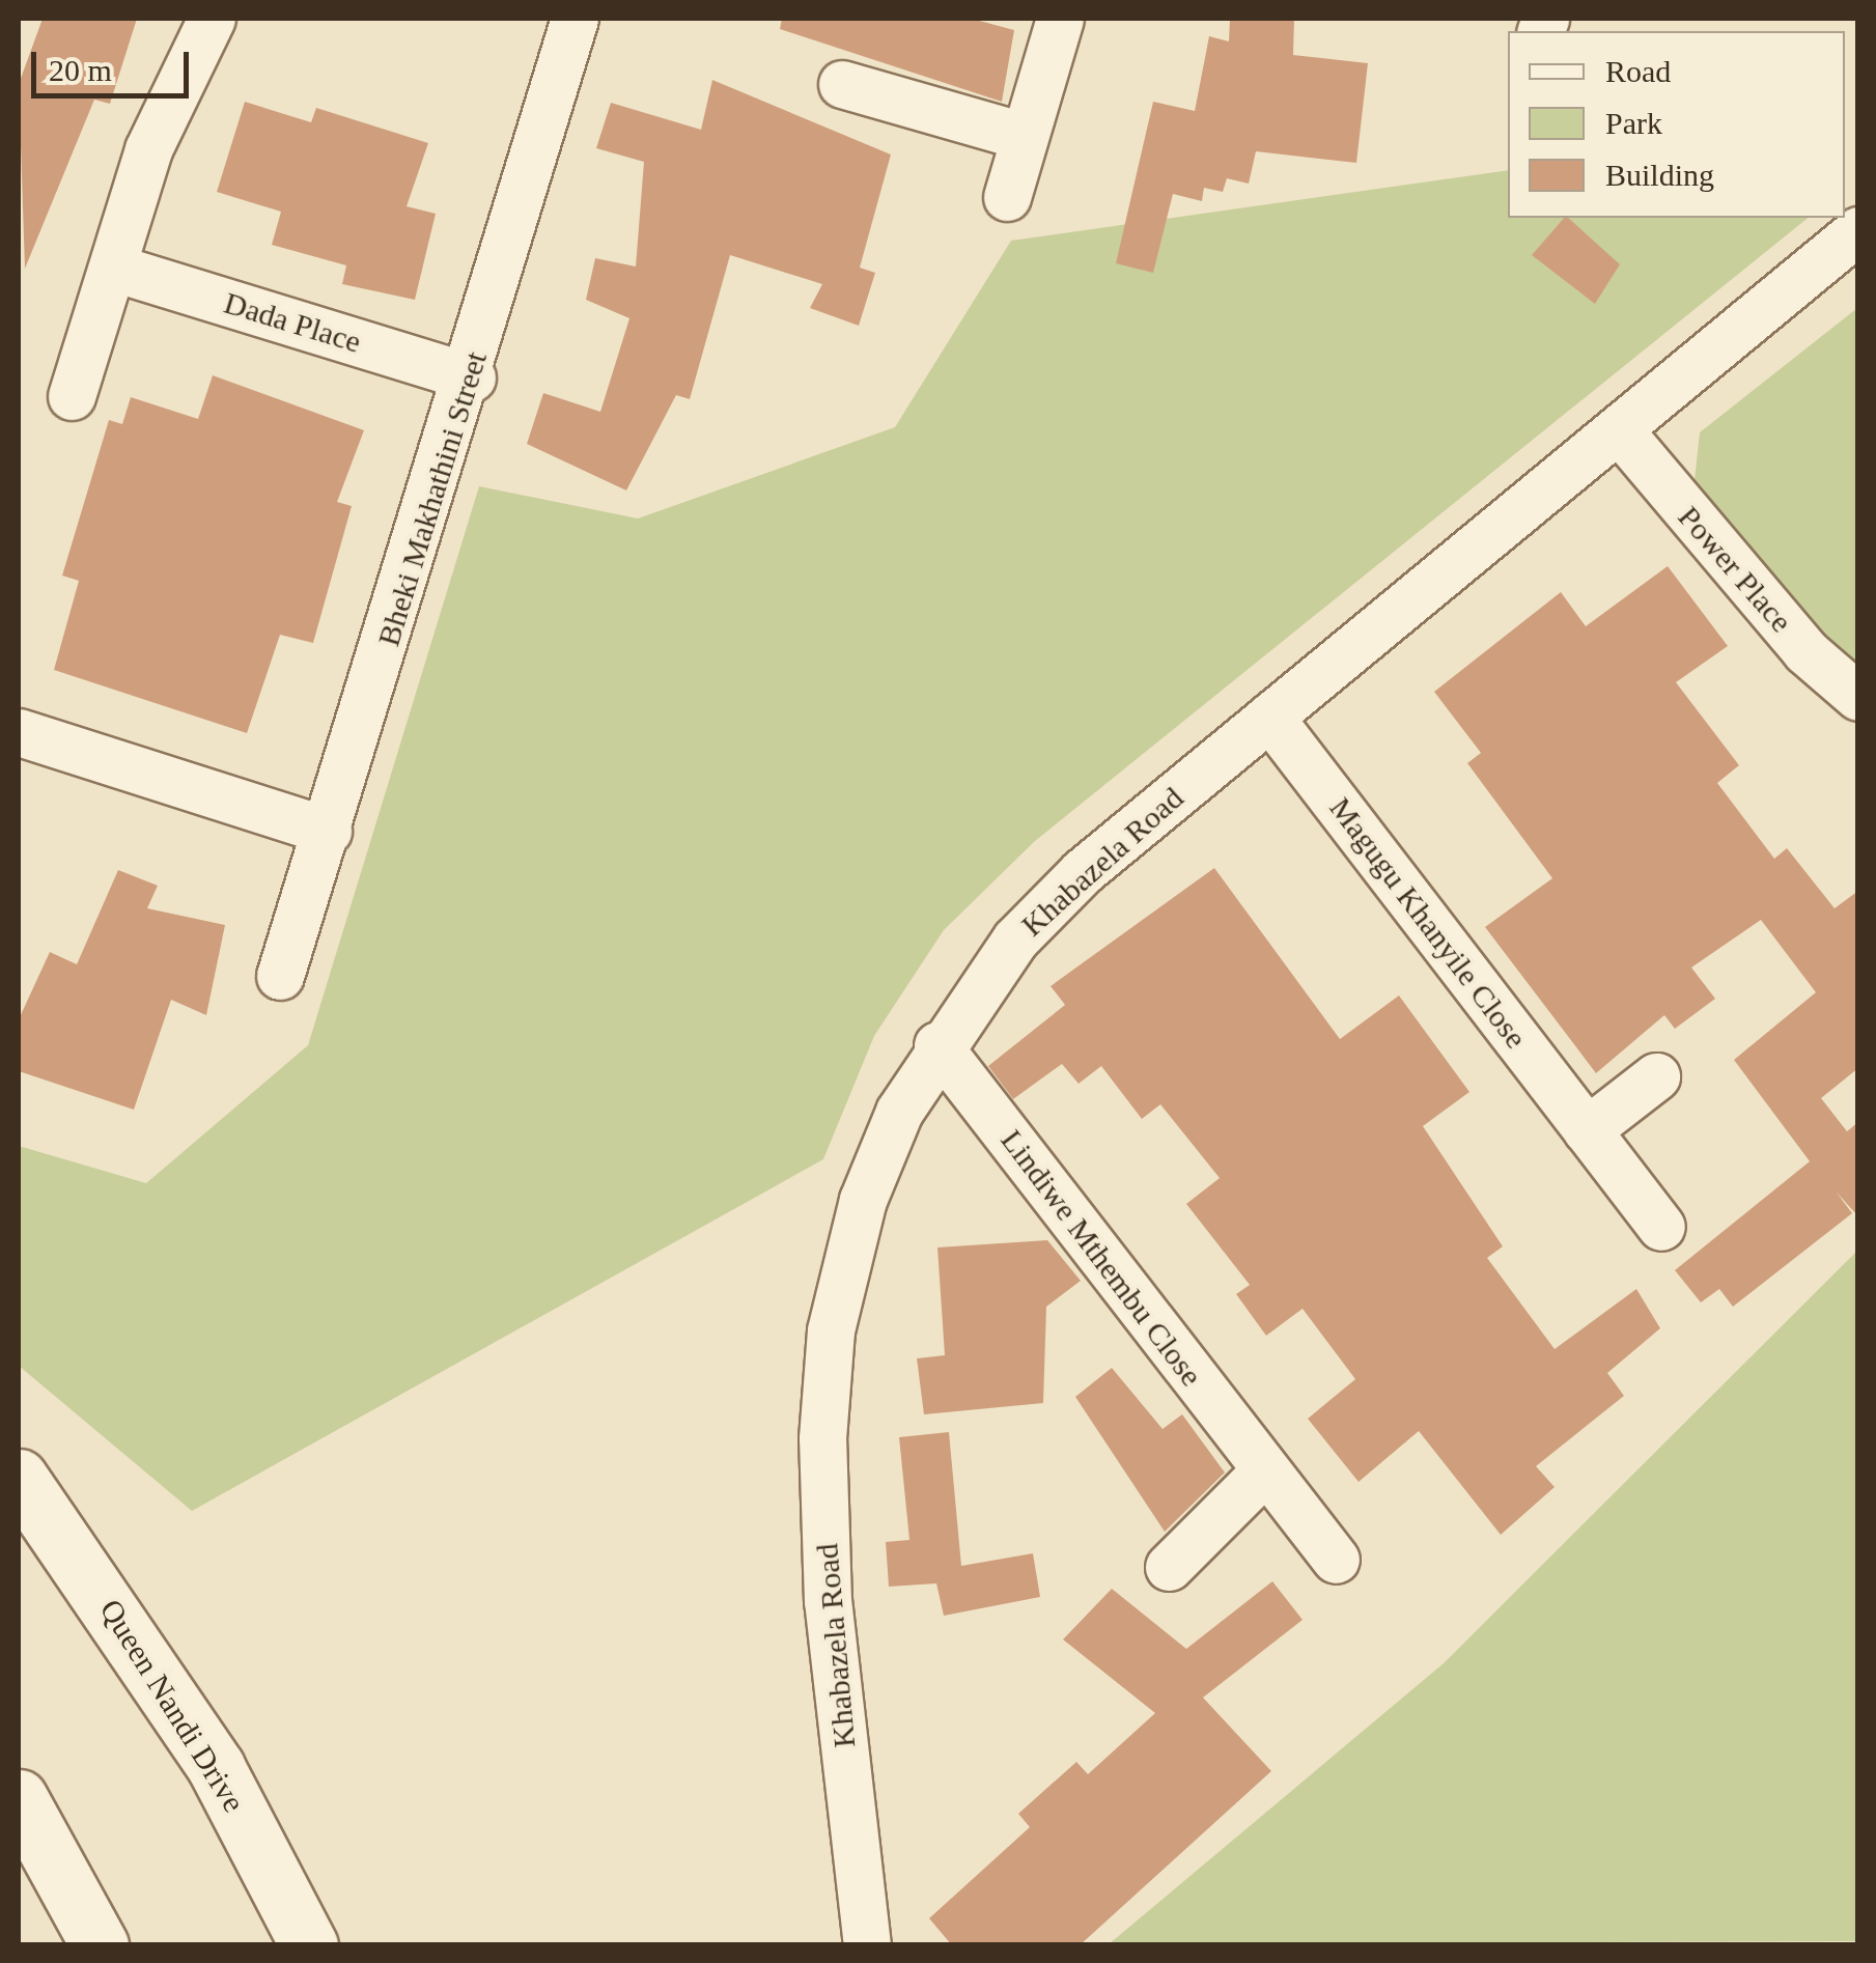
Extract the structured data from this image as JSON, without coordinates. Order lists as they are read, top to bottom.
{
  "streets": {
    "main road": ["Queen Nandi Drive"],
    "street": [
      "Dada Place",
      "Bheki Makhathini Street",
      "Power Place",
      "Khabazela Road",
      "Magugu Khanyile Close",
      "Lindiwe Mthembu Close"
    ]
  },
  "crossings": [
    ["Dada Place", "Bheki Makhathini Street"],
    ["Power Place", "Khabazela Road"],
    ["Khabazela Road", "Magugu Khanyile Close"],
    ["Khabazela Road", "Lindiwe Mthembu Close"]
  ],
  "legend": ["Road", "Park", "Building"],
  "scale_bar": "20 m"
}
